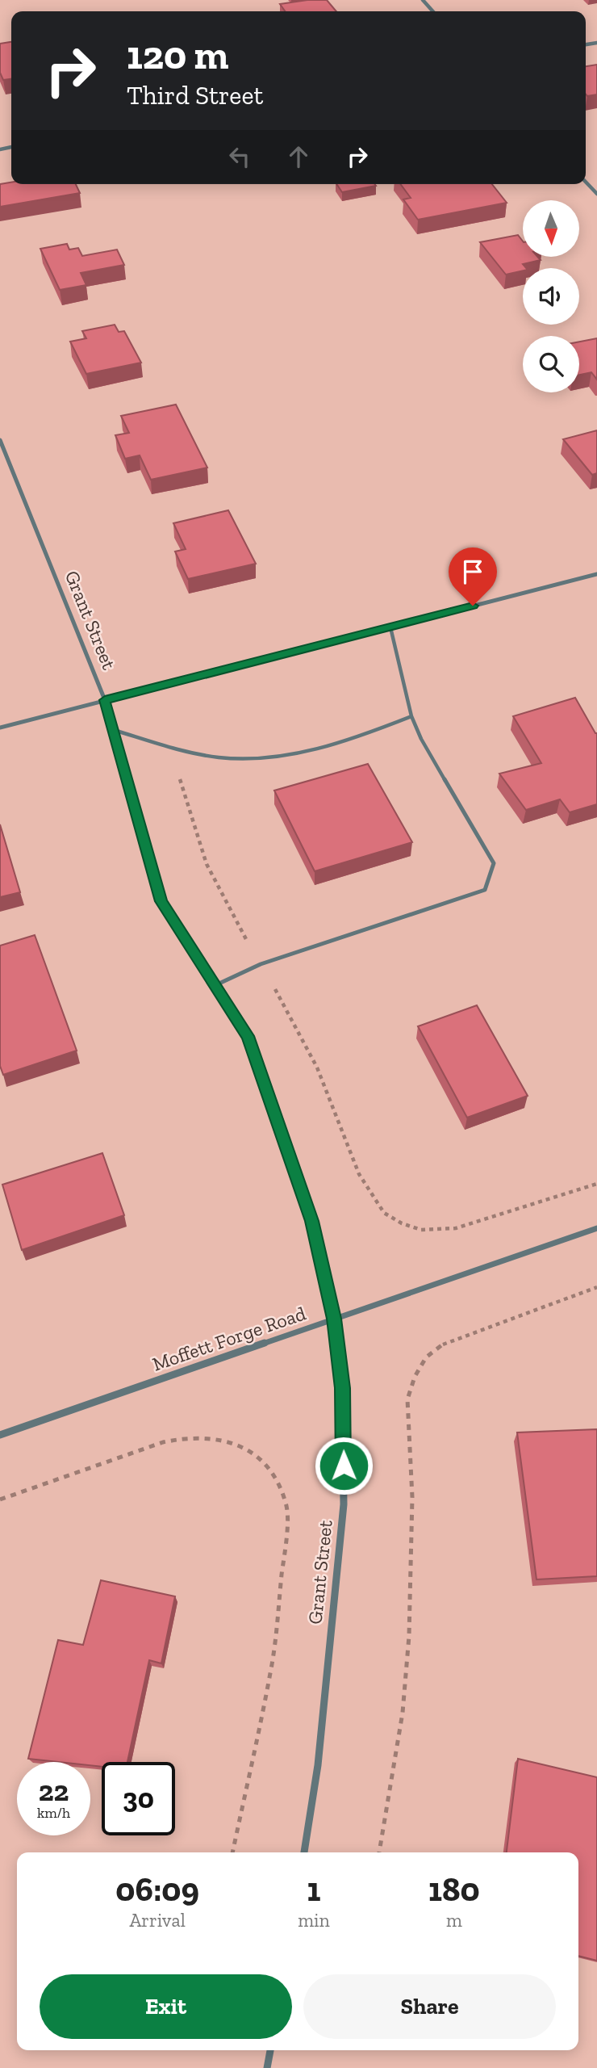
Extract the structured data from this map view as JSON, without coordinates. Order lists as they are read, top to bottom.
{
  "streets": {
    "street": ["Grant Street", "Moffett Forge Road"]
  },
  "crossings": [
    ["Grant Street", "Moffett Forge Road"]
  ],
  "north": "bottom",
  "page": {
    "turn": ["120 m", "Third Street"],
    "speed": "22 km/h",
    "limit": "30",
    "eta": [
      "06:09",
      "Arrival",
      "1",
      "min",
      "180",
      "m"
    ],
    "buttons": ["Exit", "Share"]
  }
}
